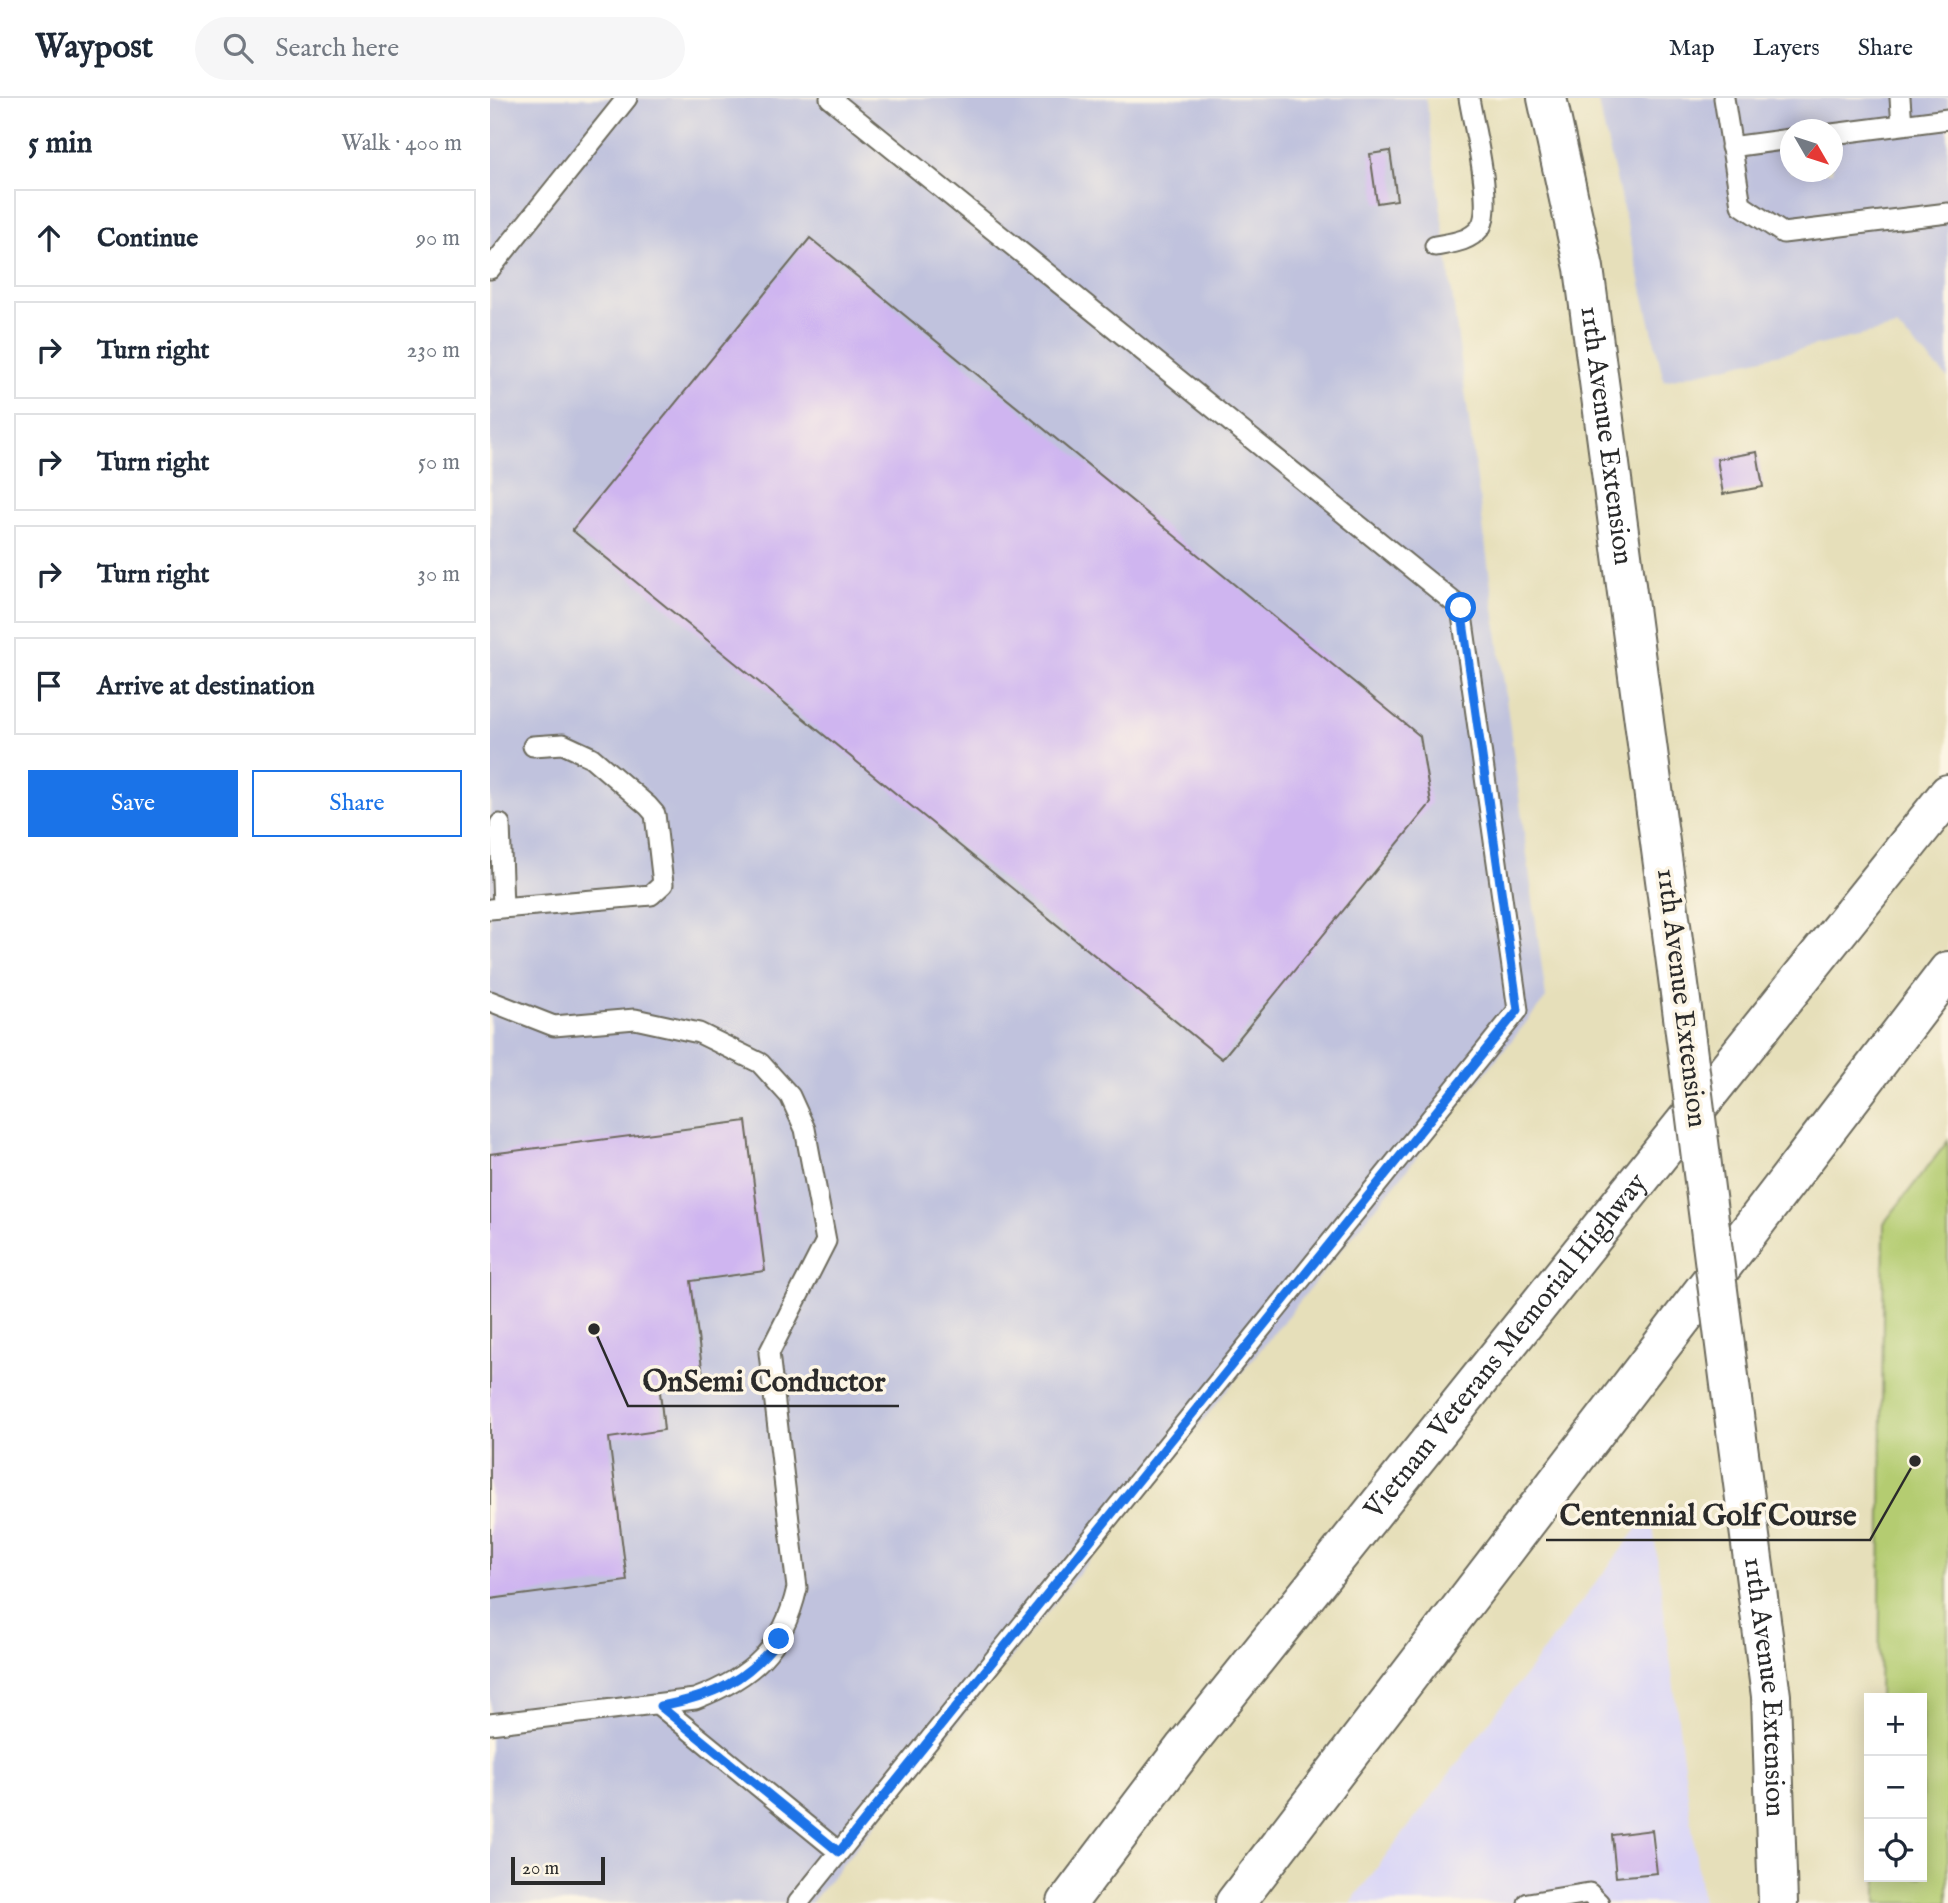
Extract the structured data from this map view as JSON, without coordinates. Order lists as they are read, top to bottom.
{
  "streets": {
    "main road": ["11th Avenue Extension", "Vietnam Veterans Memorial Highway"]
  },
  "places": ["OnSemi Conductor", "Centennial Golf Course"],
  "scale_bar": "20 m",
  "north": "bottom right",
  "page": {
    "header": "Waypost",
    "search": "Search here",
    "nav": ["Map", "Layers", "Share"],
    "heading": ["5 min", "Walk · 400 m"],
    "list": [
      ["Continue", "90 m"],
      ["Turn right", "230 m"],
      ["Turn right", "50 m"],
      ["Turn right", "30 m"],
      "Arrive at destination"
    ],
    "buttons": ["Save", "Share"],
    "map_buttons": ["+", "−"],
    "scale": "20 m"
  }
}
